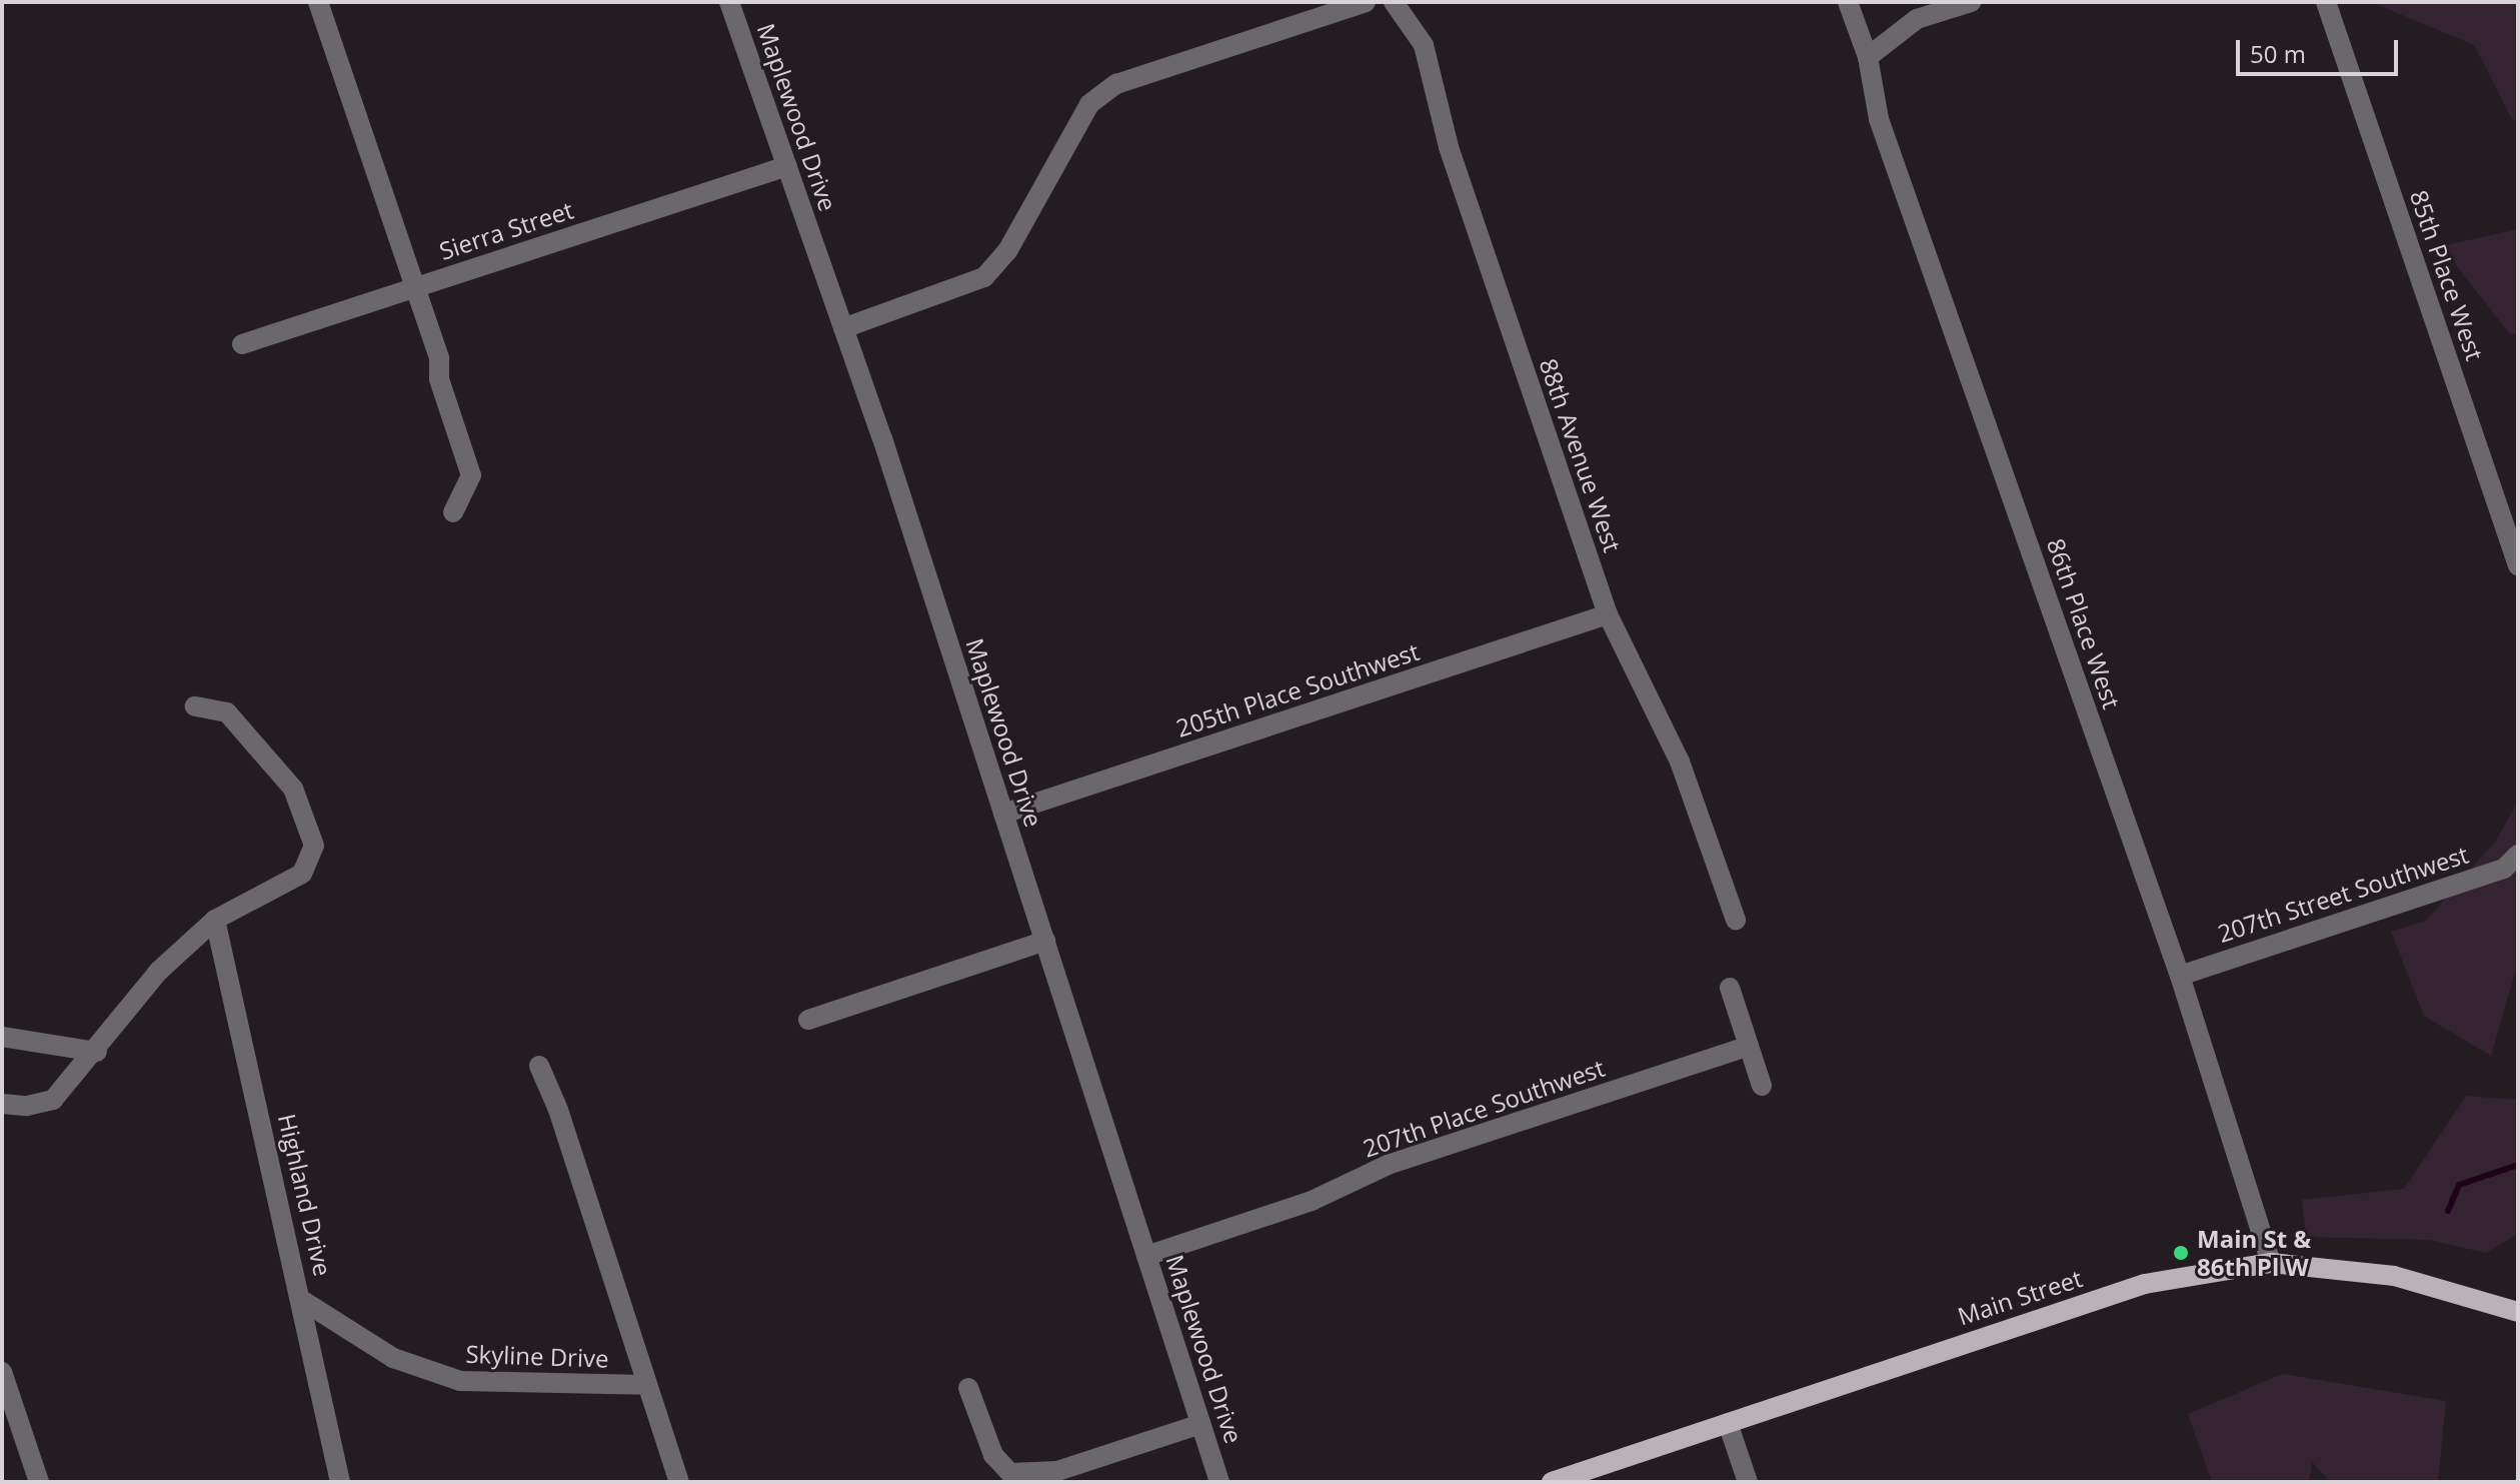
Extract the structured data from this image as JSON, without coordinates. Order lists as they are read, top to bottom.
{
  "streets": {
    "main road": ["Main Street"],
    "street": [
      "Maplewood Drive",
      "Sierra Street",
      "85th Place West",
      "88th Avenue West",
      "86th Place West",
      "205th Place Southwest",
      "207th Street Southwest",
      "207th Place Southwest",
      "Highland Drive",
      "Skyline Drive"
    ]
  },
  "crossings": [
    ["Maplewood Drive", "Sierra Street"],
    ["Maplewood Drive", "205th Place Southwest"],
    ["Maplewood Drive", "207th Place Southwest"],
    ["88th Avenue West", "205th Place Southwest"],
    ["86th Place West", "207th Street Southwest"],
    ["86th Place West", "Main Street"],
    ["Highland Drive", "Skyline Drive"]
  ],
  "places": ["Main St & 86th Pl W"],
  "scale_bar": "50 m"
}
